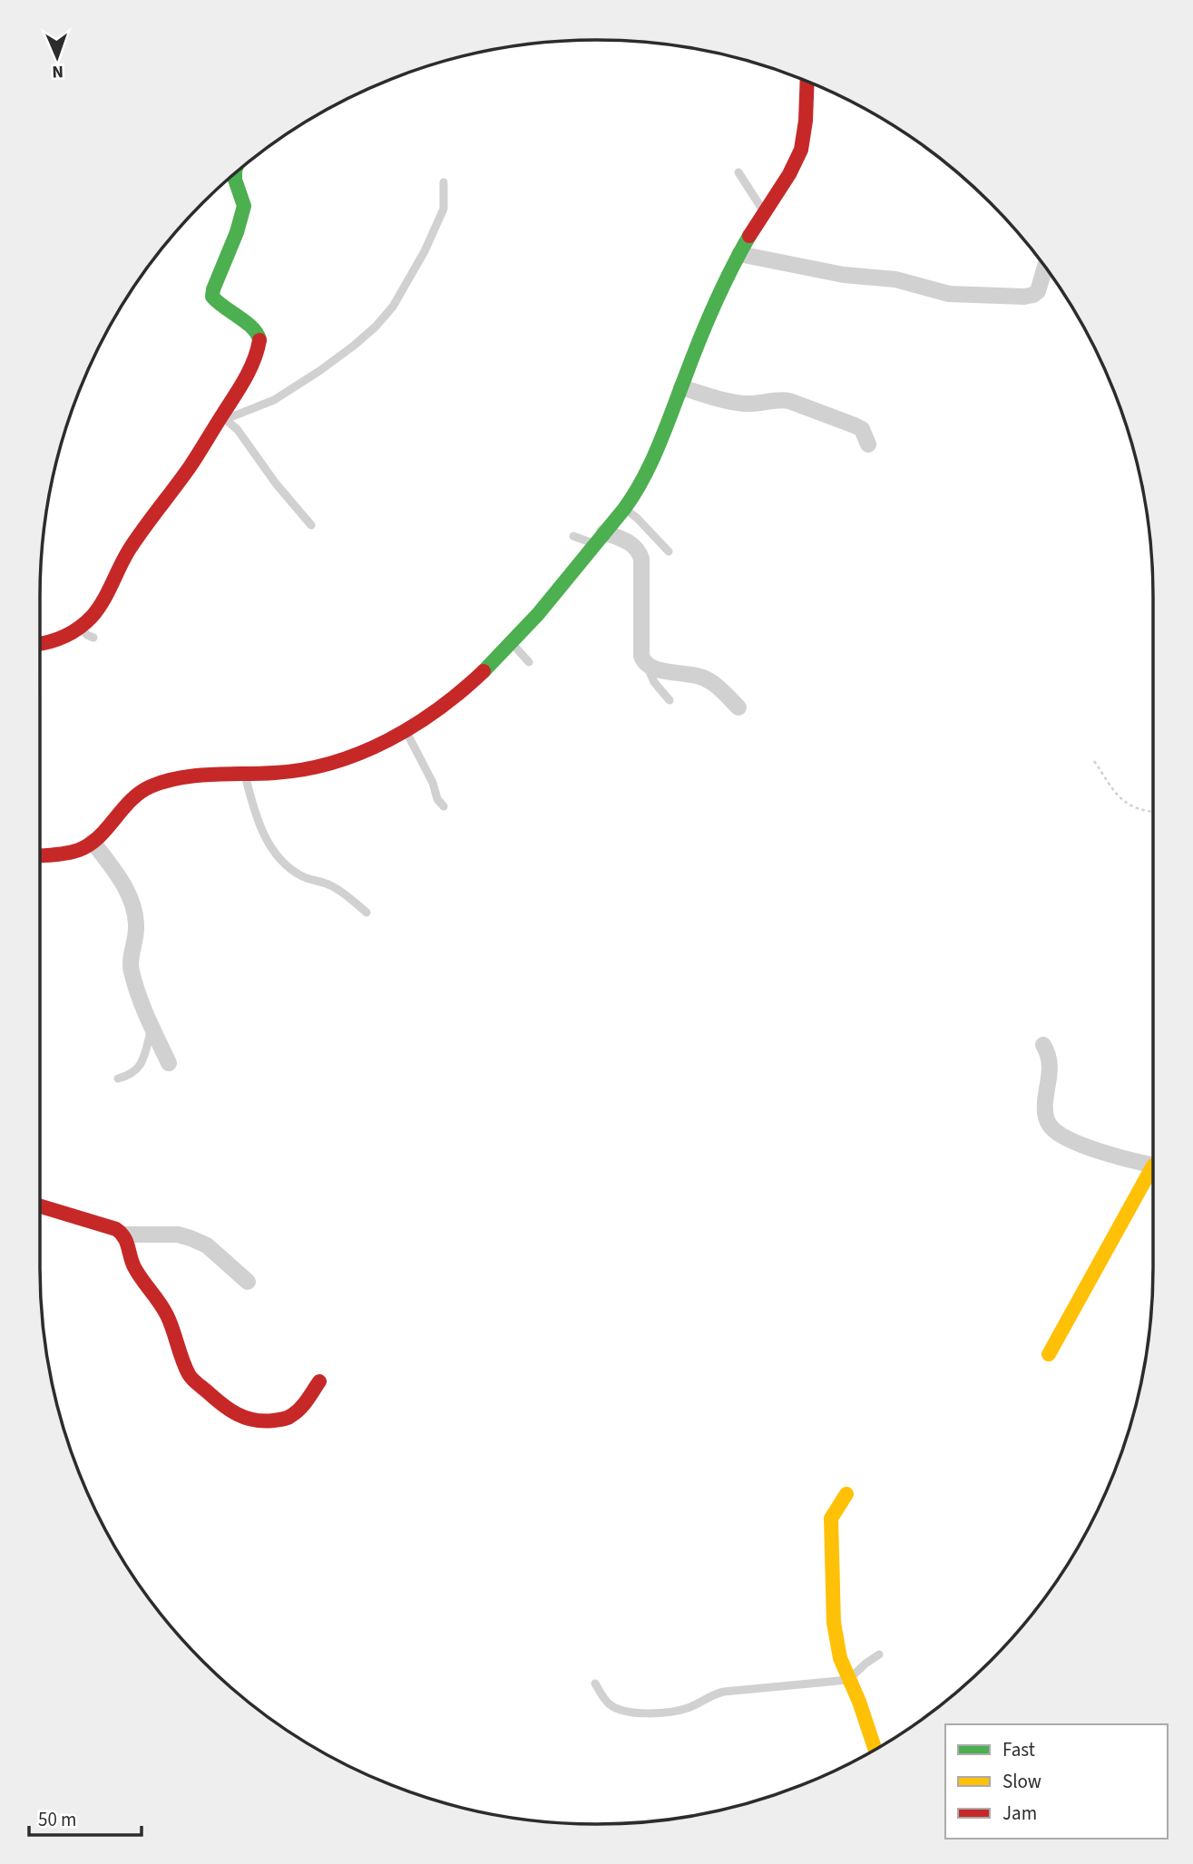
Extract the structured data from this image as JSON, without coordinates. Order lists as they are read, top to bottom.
{
  "legend": ["Fast", "Slow", "Jam"],
  "scale_bar": "50 m",
  "north": "bottom"
}
